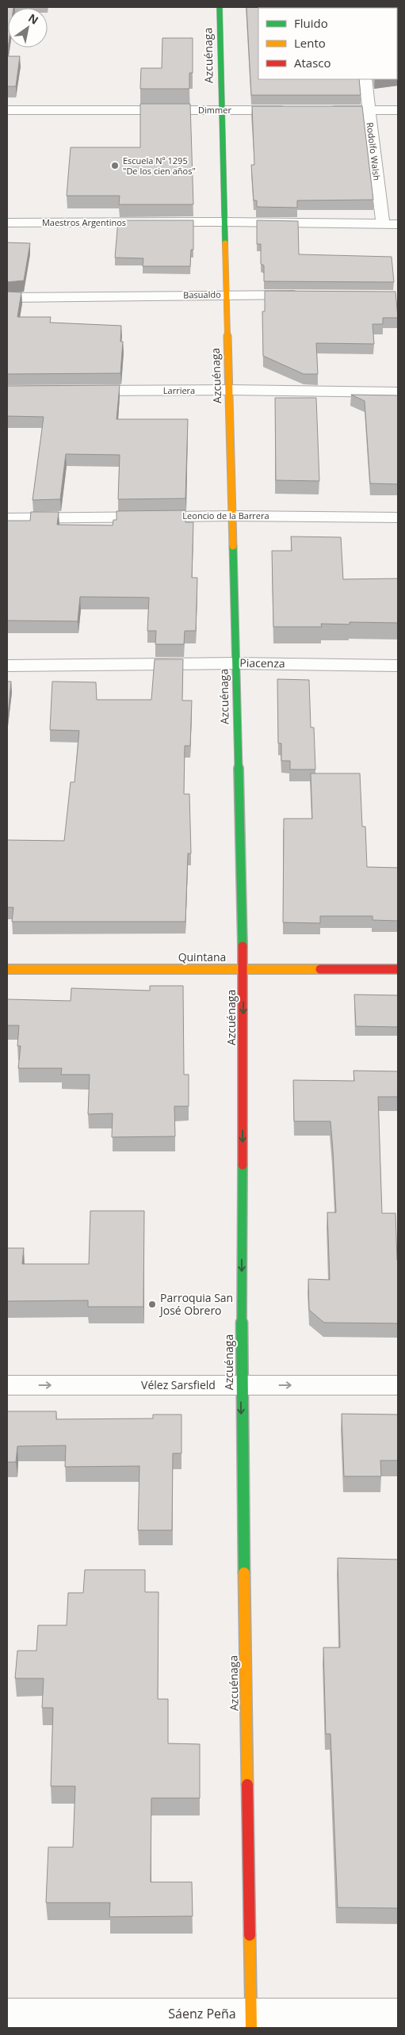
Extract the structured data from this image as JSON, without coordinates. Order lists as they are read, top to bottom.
{
  "streets": {
    "street": [
      "Azcuénaga",
      "Dimmer",
      "Rodolfo Walsh",
      "Maestros Argentinos",
      "Basualdo",
      "Larriera",
      "Leoncio de la Barrera",
      "Piacenza",
      "Quintana",
      "Vélez Sarsfield",
      "Sáenz Peña"
    ]
  },
  "crossings": [
    ["Azcuénaga", "Dimmer"],
    ["Azcuénaga", "Maestros Argentinos"],
    ["Azcuénaga", "Basualdo"],
    ["Azcuénaga", "Larriera"],
    ["Azcuénaga", "Leoncio de la Barrera"],
    ["Azcuénaga", "Piacenza"],
    ["Azcuénaga", "Quintana"],
    ["Azcuénaga", "Vélez Sarsfield"],
    ["Azcuénaga", "Sáenz Peña"],
    ["Rodolfo Walsh", "Maestros Argentinos"]
  ],
  "one_way": ["Azcuénaga", "Vélez Sarsfield"],
  "places": ["Escuela Nº 1295 \"De los cien años\"", "Parroquia San José Obrero"],
  "legend": ["Fluido", "Lento", "Atasco"],
  "north": "top right"
}
